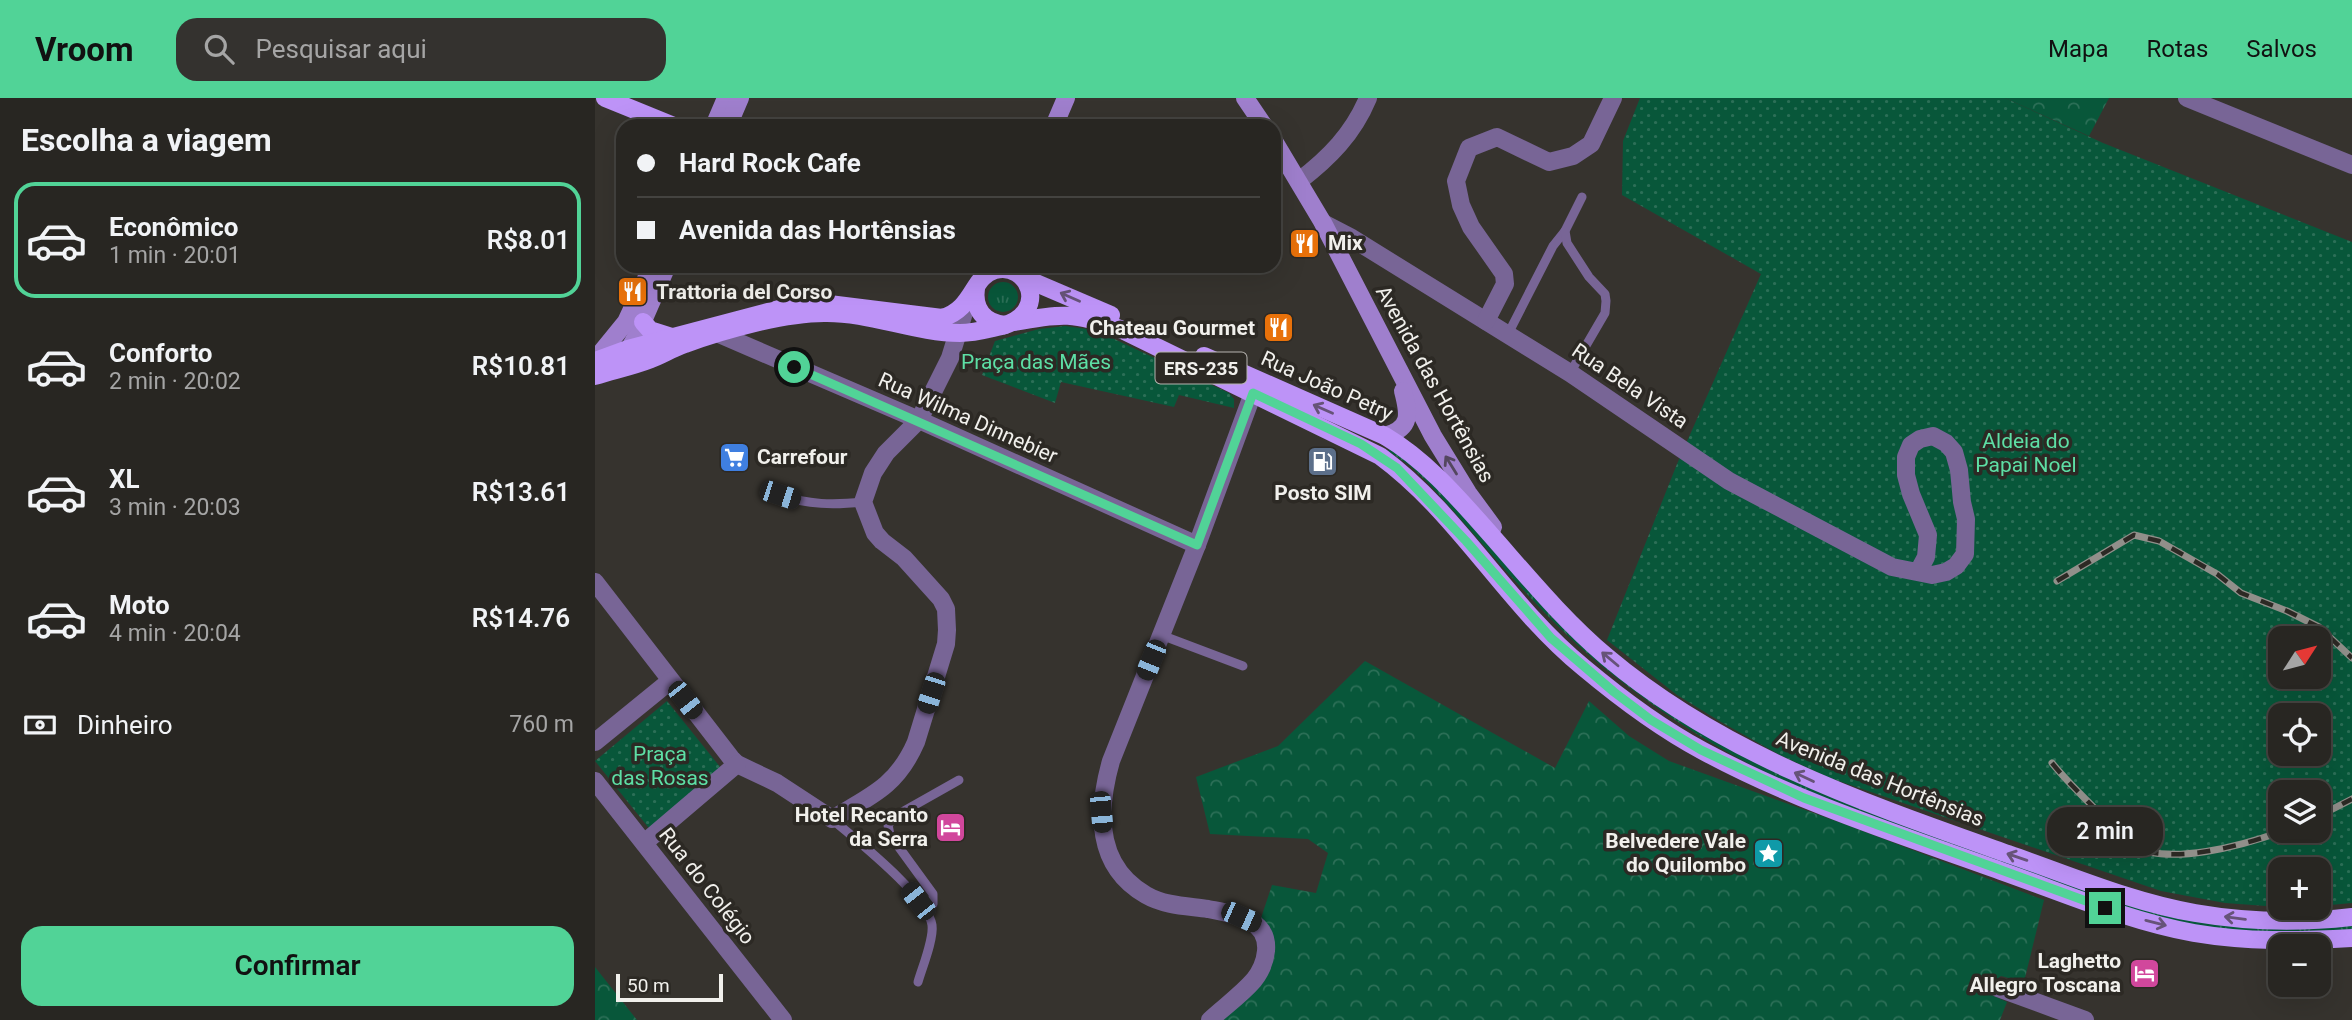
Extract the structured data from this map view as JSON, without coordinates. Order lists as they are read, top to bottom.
{
  "streets": {
    "main road": ["ERS-235", "Avenida das Hortênsias", "Rua João Petry"],
    "street": ["Rua Bela Vista", "Rua Wilma Dinnebier", "Rua do Colégio"]
  },
  "crossings": [
    ["Avenida das Hortênsias", "Rua João Petry"],
    ["Avenida das Hortênsias", "Rua Bela Vista"],
    ["Rua João Petry", "Rua Wilma Dinnebier"]
  ],
  "parks": ["Praça das Mães", "Aldeia do Papai Noel", "Praça das Rosas"],
  "places": {
    "restaurant": ["Mix", "Trattoria del Corso", "Chateau Gourmet"],
    "supermarket": ["Carrefour"],
    "fuel station": ["Posto SIM"],
    "hotel": ["Hotel Recanto da Serra", "Laghetto Allegro Toscana"],
    "place": ["Belvedere Vale do Quilombo"]
  },
  "scale_bar": "50 m",
  "north": "top right",
  "page": {
    "header": "Vroom",
    "search": "Pesquisar aqui",
    "nav": ["Mapa", "Rotas", "Salvos"],
    "heading": "Escolha a viagem",
    "banner": ["Hard Rock Cafe", "Avenida das Hortênsias"],
    "list": [
      {
        "name": "Econômico",
        "note": "1 min · 20:01",
        "value": "R$8.01"
      },
      {
        "name": "Conforto",
        "note": "2 min · 20:02",
        "value": "R$10.81"
      },
      {
        "name": "XL",
        "note": "3 min · 20:03",
        "value": "R$13.61"
      },
      {
        "name": "Moto",
        "note": "4 min · 20:04",
        "value": "R$14.76"
      }
    ],
    "map_buttons": ["+", "−"],
    "pay": ["Dinheiro", "760 m"],
    "bubble": "2 min",
    "buttons": "Confirmar",
    "scale": "50 m"
  }
}
